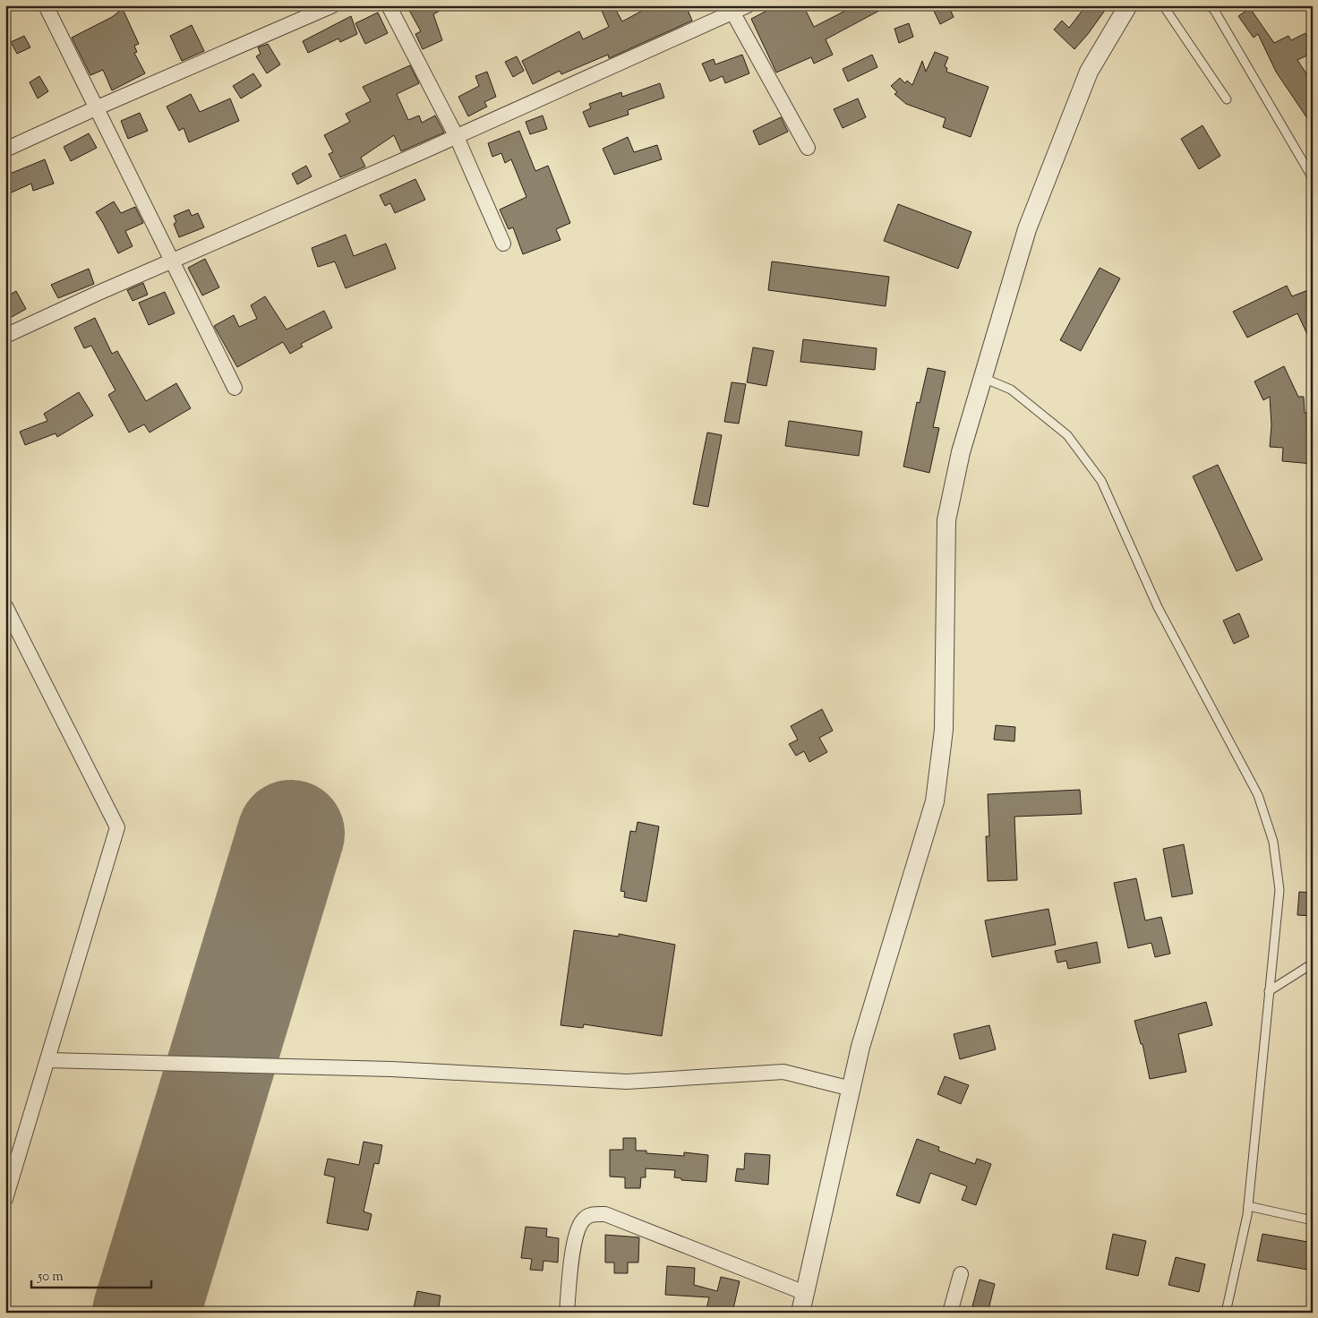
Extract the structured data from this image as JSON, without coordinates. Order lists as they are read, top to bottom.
{
  "scale_bar": "50 m"
}
